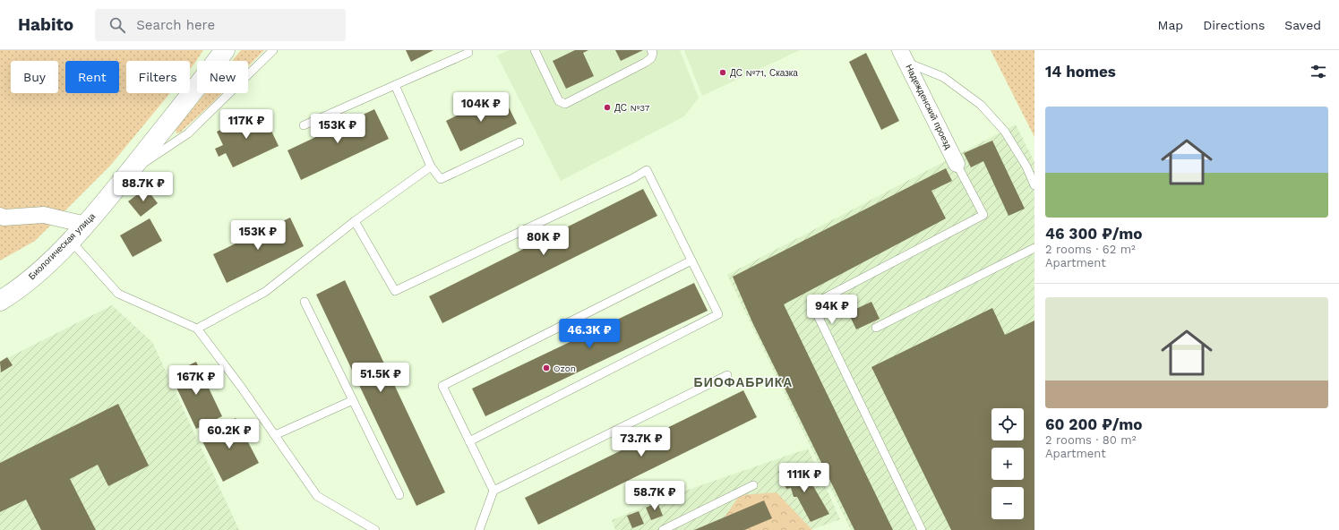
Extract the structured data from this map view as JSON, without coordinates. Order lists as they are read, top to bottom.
{
  "streets": {
    "street": ["Надежденский проезд", "Биологическая улица"]
  },
  "districts": ["БИОФАБРИКА"],
  "places": ["ДС №71, Сказка", "ДС №37", "Ozon"],
  "page": {
    "header": "Habito",
    "search": "Search here",
    "nav": ["Map", "Directions", "Saved"],
    "heading": "14 homes",
    "chip": [
      "Buy",
      "Rent",
      "Filters",
      "New"
    ],
    "price": [
      "104K ₽",
      "117K ₽",
      "153K ₽",
      "88.7K ₽",
      "153K ₽",
      "80K ₽",
      "94K ₽",
      "46.3K ₽",
      "51.5K ₽",
      "167K ₽",
      "60.2K ₽",
      "73.7K ₽",
      "111K ₽",
      "58.7K ₽"
    ],
    "list": [
      {
        "name": "46 300 ₽/mo",
        "note": "2 rooms · 62 m² · Apartment"
      },
      {
        "name": "60 200 ₽/mo",
        "note": "2 rooms · 80 m² · Apartment"
      }
    ],
    "map_buttons": ["+", "−"]
  }
}
